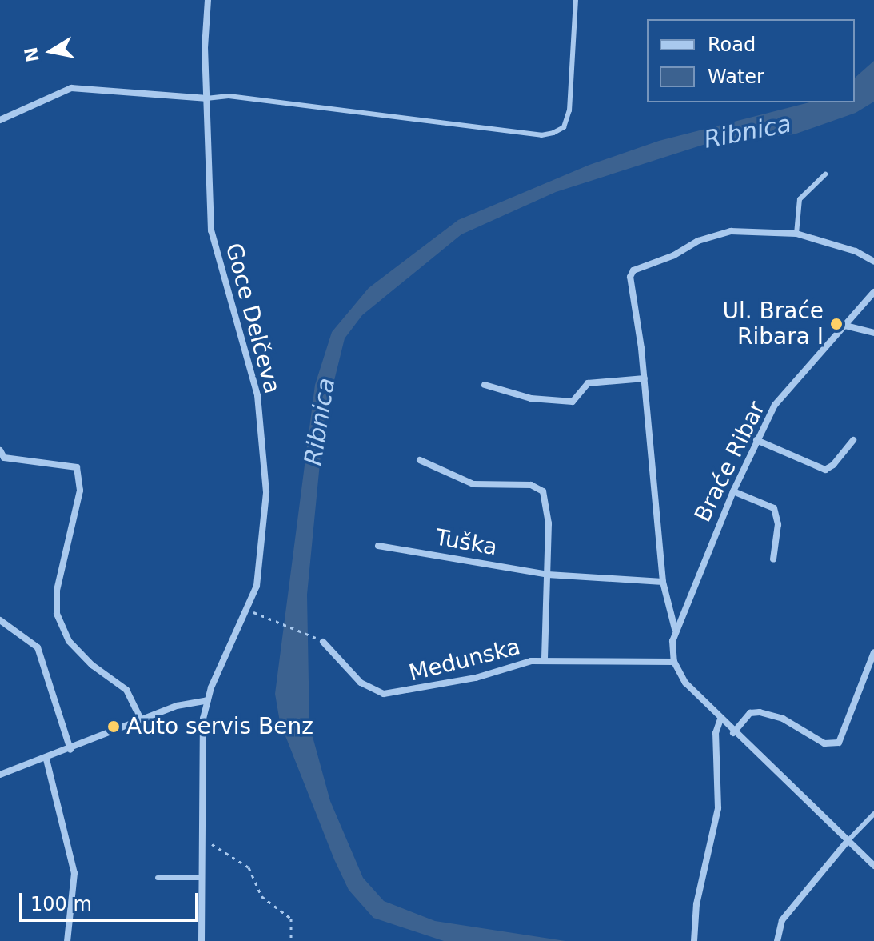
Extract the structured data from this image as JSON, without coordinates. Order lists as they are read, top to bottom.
{
  "streets": {
    "street": [
      "Goce Delčeva",
      "Braće Ribar",
      "Tuška",
      "Medunska"
    ]
  },
  "crossings": [
    ["Braće Ribar", "Medunska"]
  ],
  "water": ["Ribnica"],
  "places": ["Ul. Braće Ribara I", "Auto servis Benz"],
  "legend": ["Road", "Water"],
  "scale_bar": "100 m",
  "north": "left"
}
